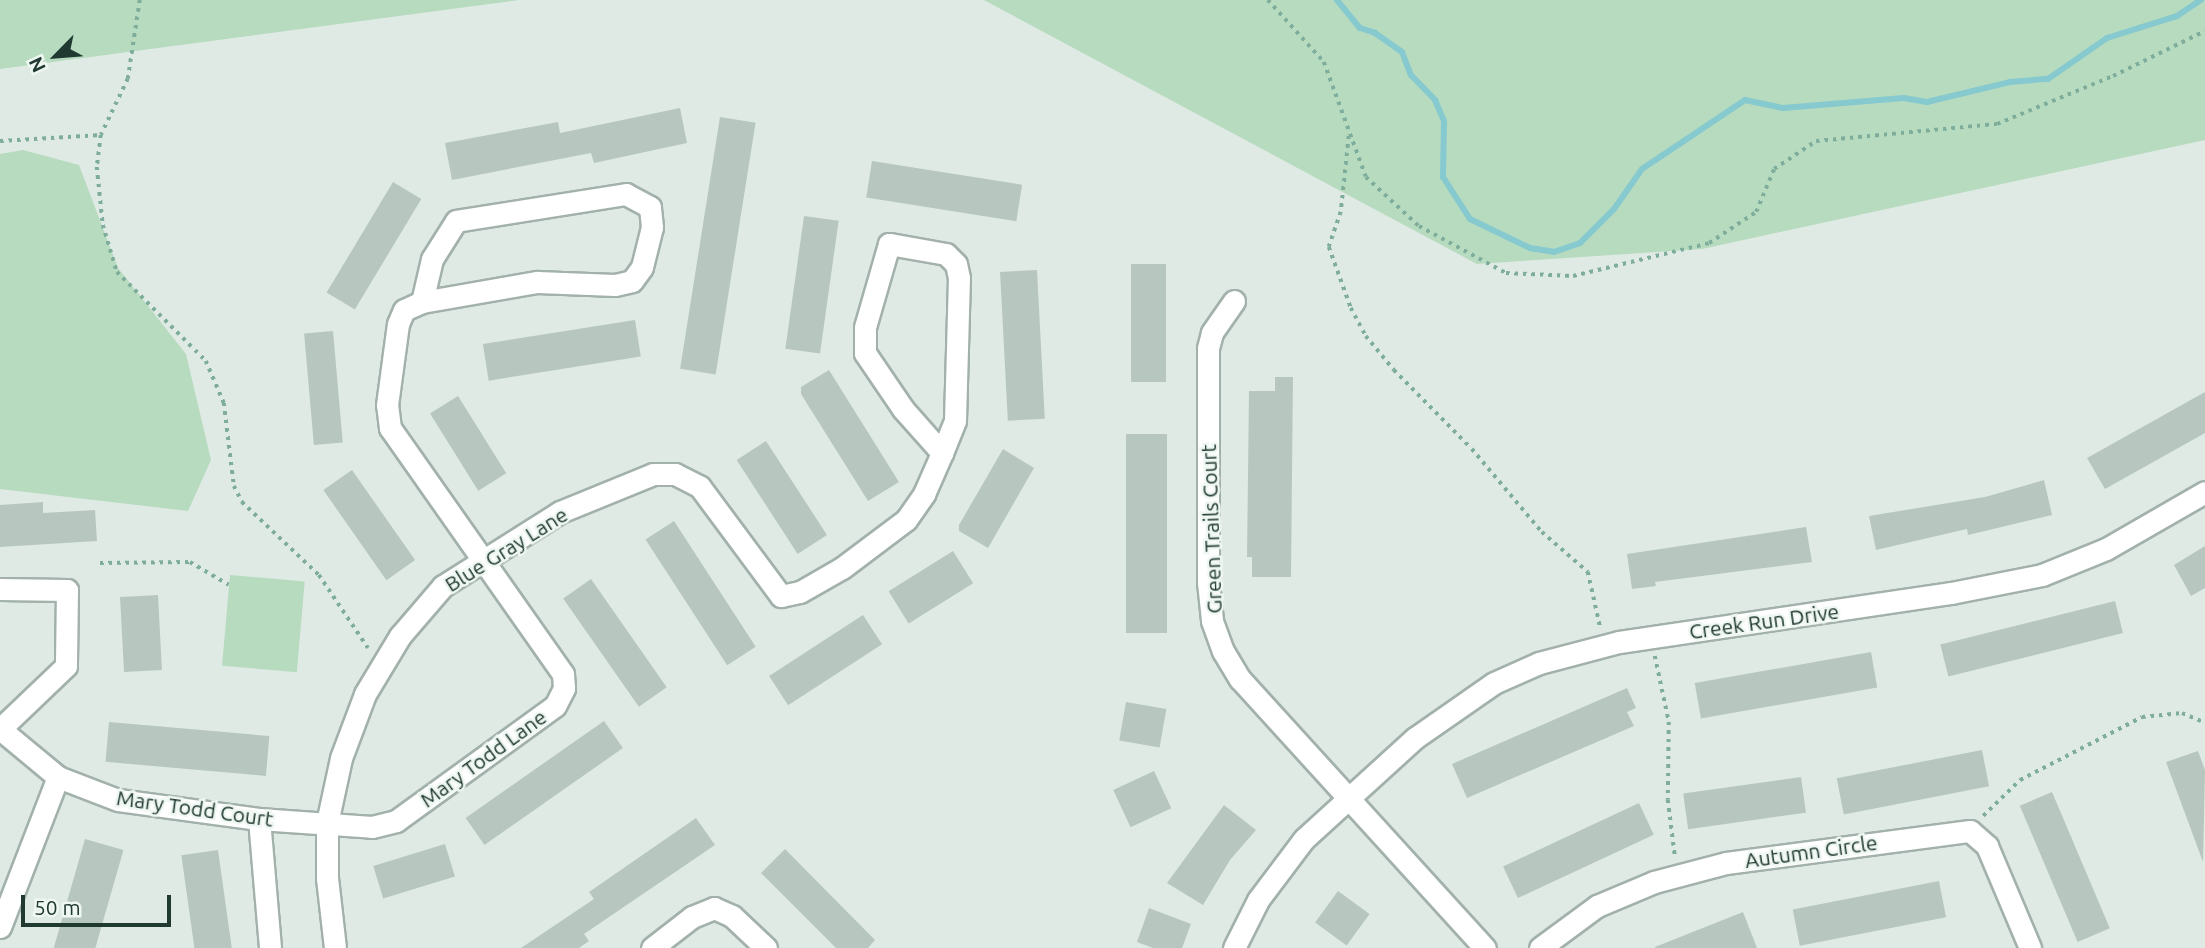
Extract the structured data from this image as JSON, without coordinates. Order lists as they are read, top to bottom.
{
  "streets": {
    "street": [
      "Green Trails Court",
      "Blue Gray Lane",
      "Creek Run Drive",
      "Mary Todd Lane",
      "Mary Todd Court",
      "Autumn Circle"
    ]
  },
  "crossings": [
    ["Green Trails Court", "Creek Run Drive"],
    ["Blue Gray Lane", "Mary Todd Lane"],
    ["Blue Gray Lane", "Mary Todd Court"],
    ["Mary Todd Lane", "Mary Todd Court"]
  ],
  "scale_bar": "50 m",
  "north": "bottom left"
}
